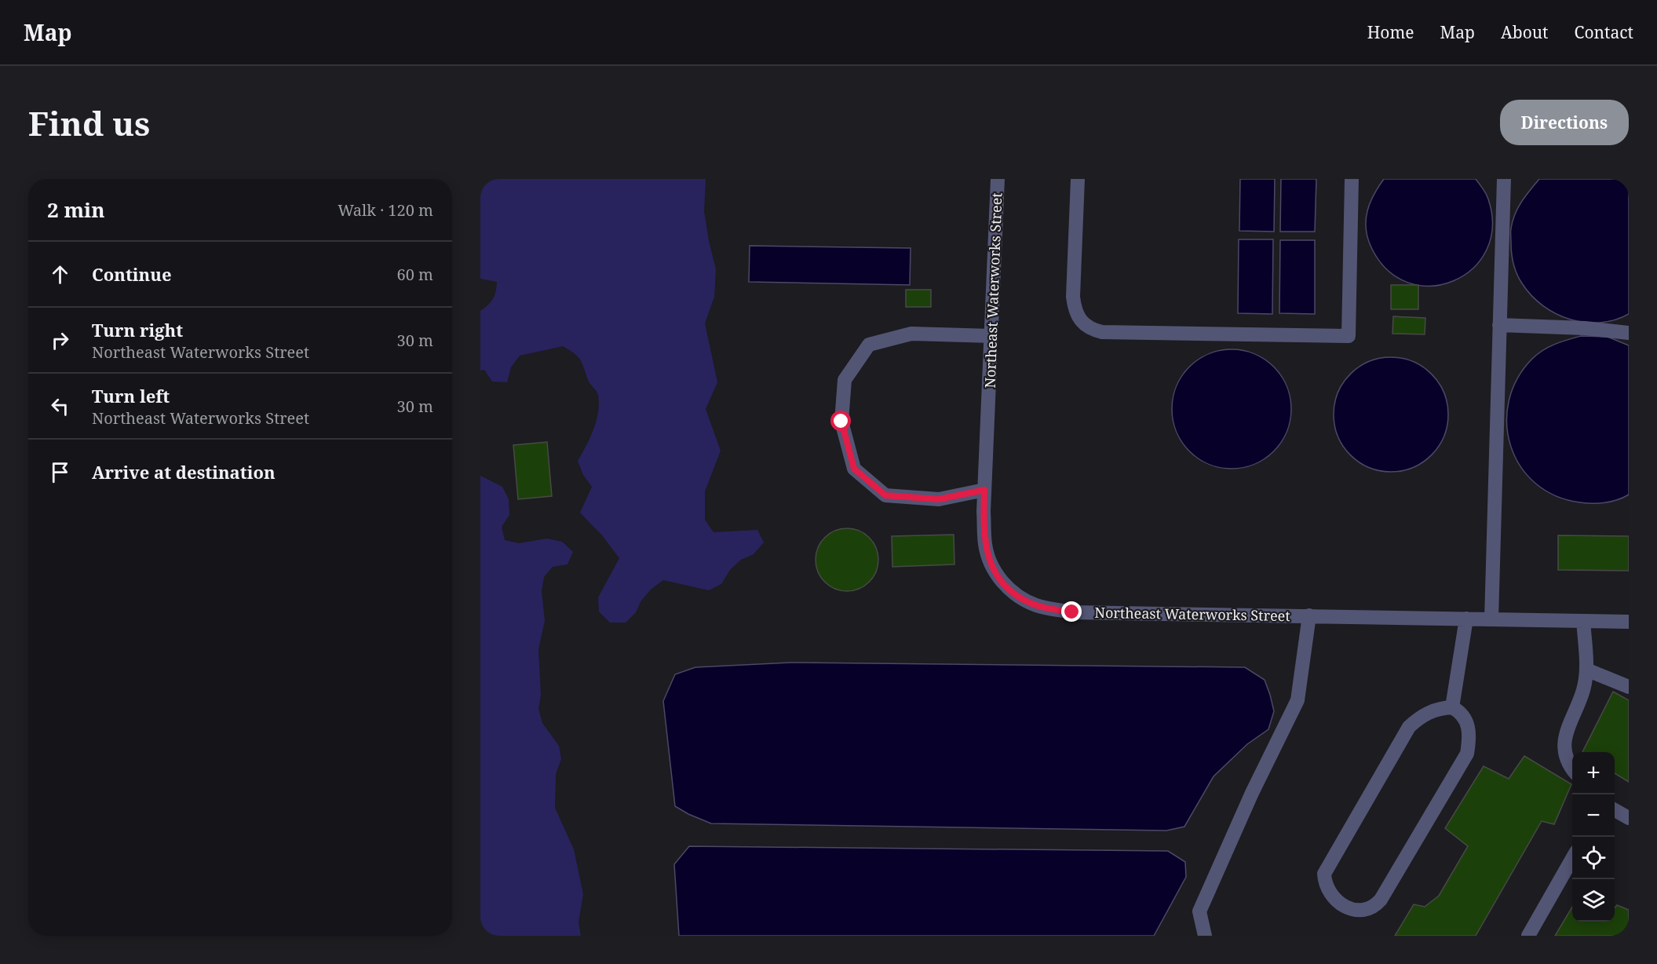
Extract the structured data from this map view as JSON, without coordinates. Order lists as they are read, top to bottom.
{
  "streets": {
    "street": ["Northeast Waterworks Street"]
  },
  "page": {
    "header": "Map",
    "nav": [
      "Home",
      "Map",
      "About",
      "Contact"
    ],
    "buttons": "Directions",
    "title": "Find us",
    "heading": ["2 min", "Walk · 120 m"],
    "list": [
      ["Continue", "60 m"],
      ["Turn right", "Northeast Waterworks Street", "30 m"],
      ["Turn left", "Northeast Waterworks Street", "30 m"],
      "Arrive at destination"
    ],
    "map_buttons": ["+", "−"]
  }
}
